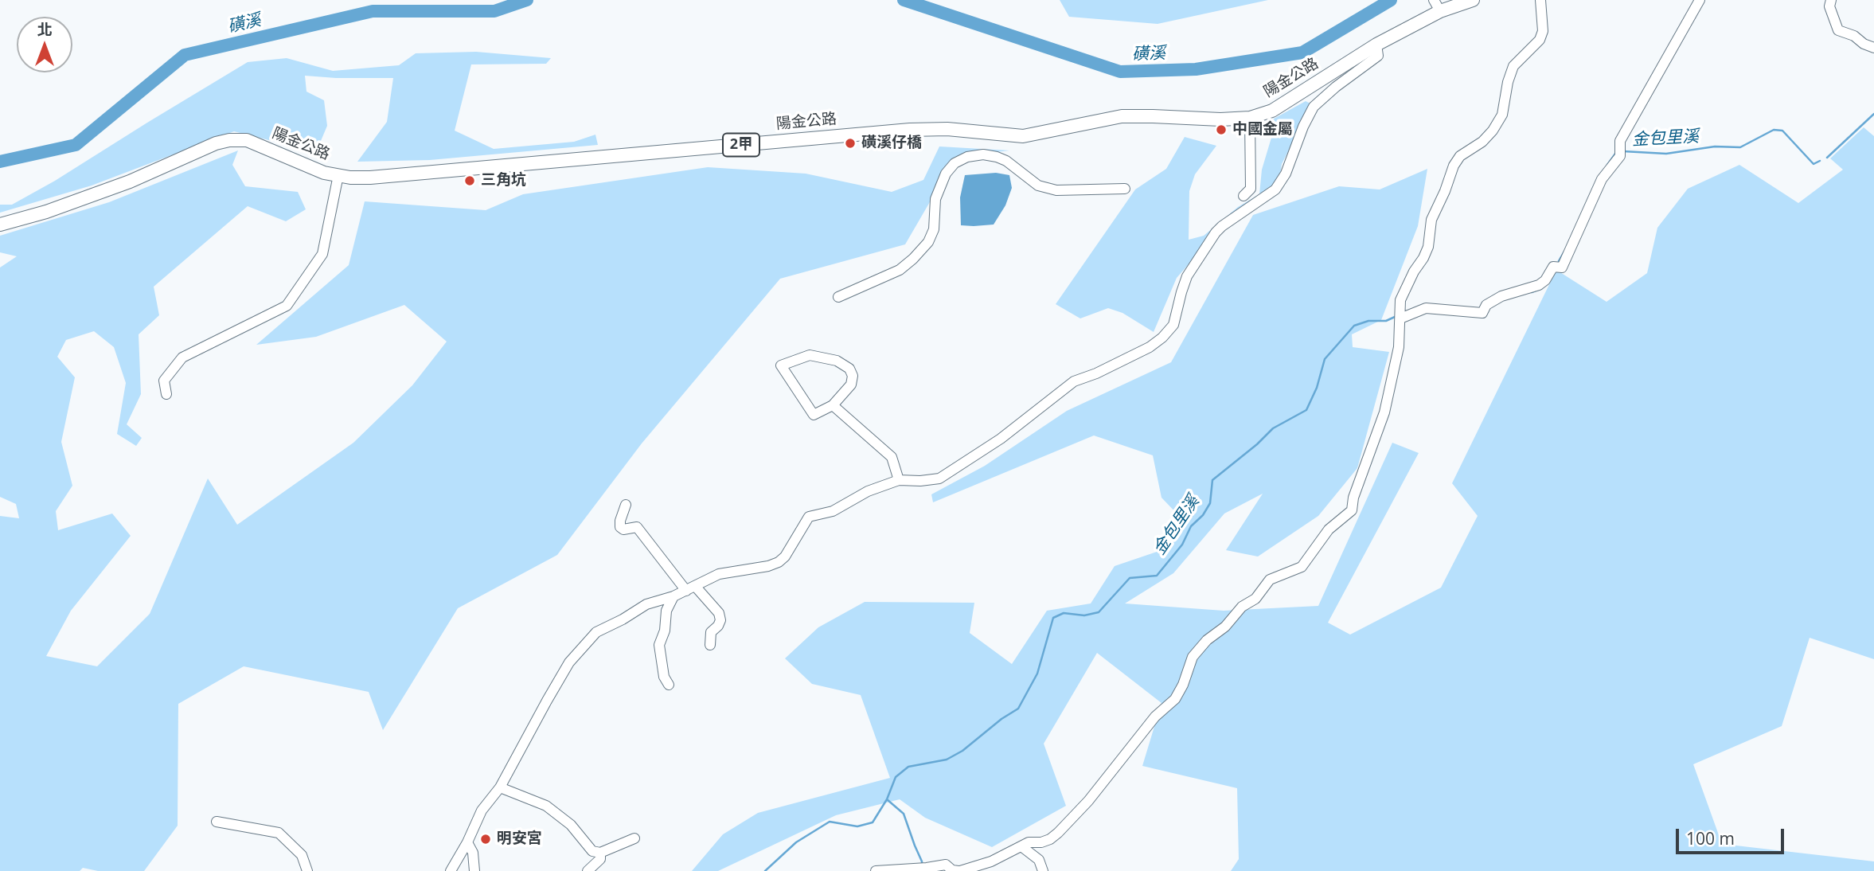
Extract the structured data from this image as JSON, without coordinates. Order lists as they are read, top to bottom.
{
  "streets": {
    "main road": ["陽金公路", "2甲"]
  },
  "water": ["磺溪", "金包里溪"],
  "places": [
    "中國金屬",
    "磺溪仔橋",
    "三角坑",
    "明安宮"
  ],
  "scale_bar": "100 m",
  "north": "top"
}
